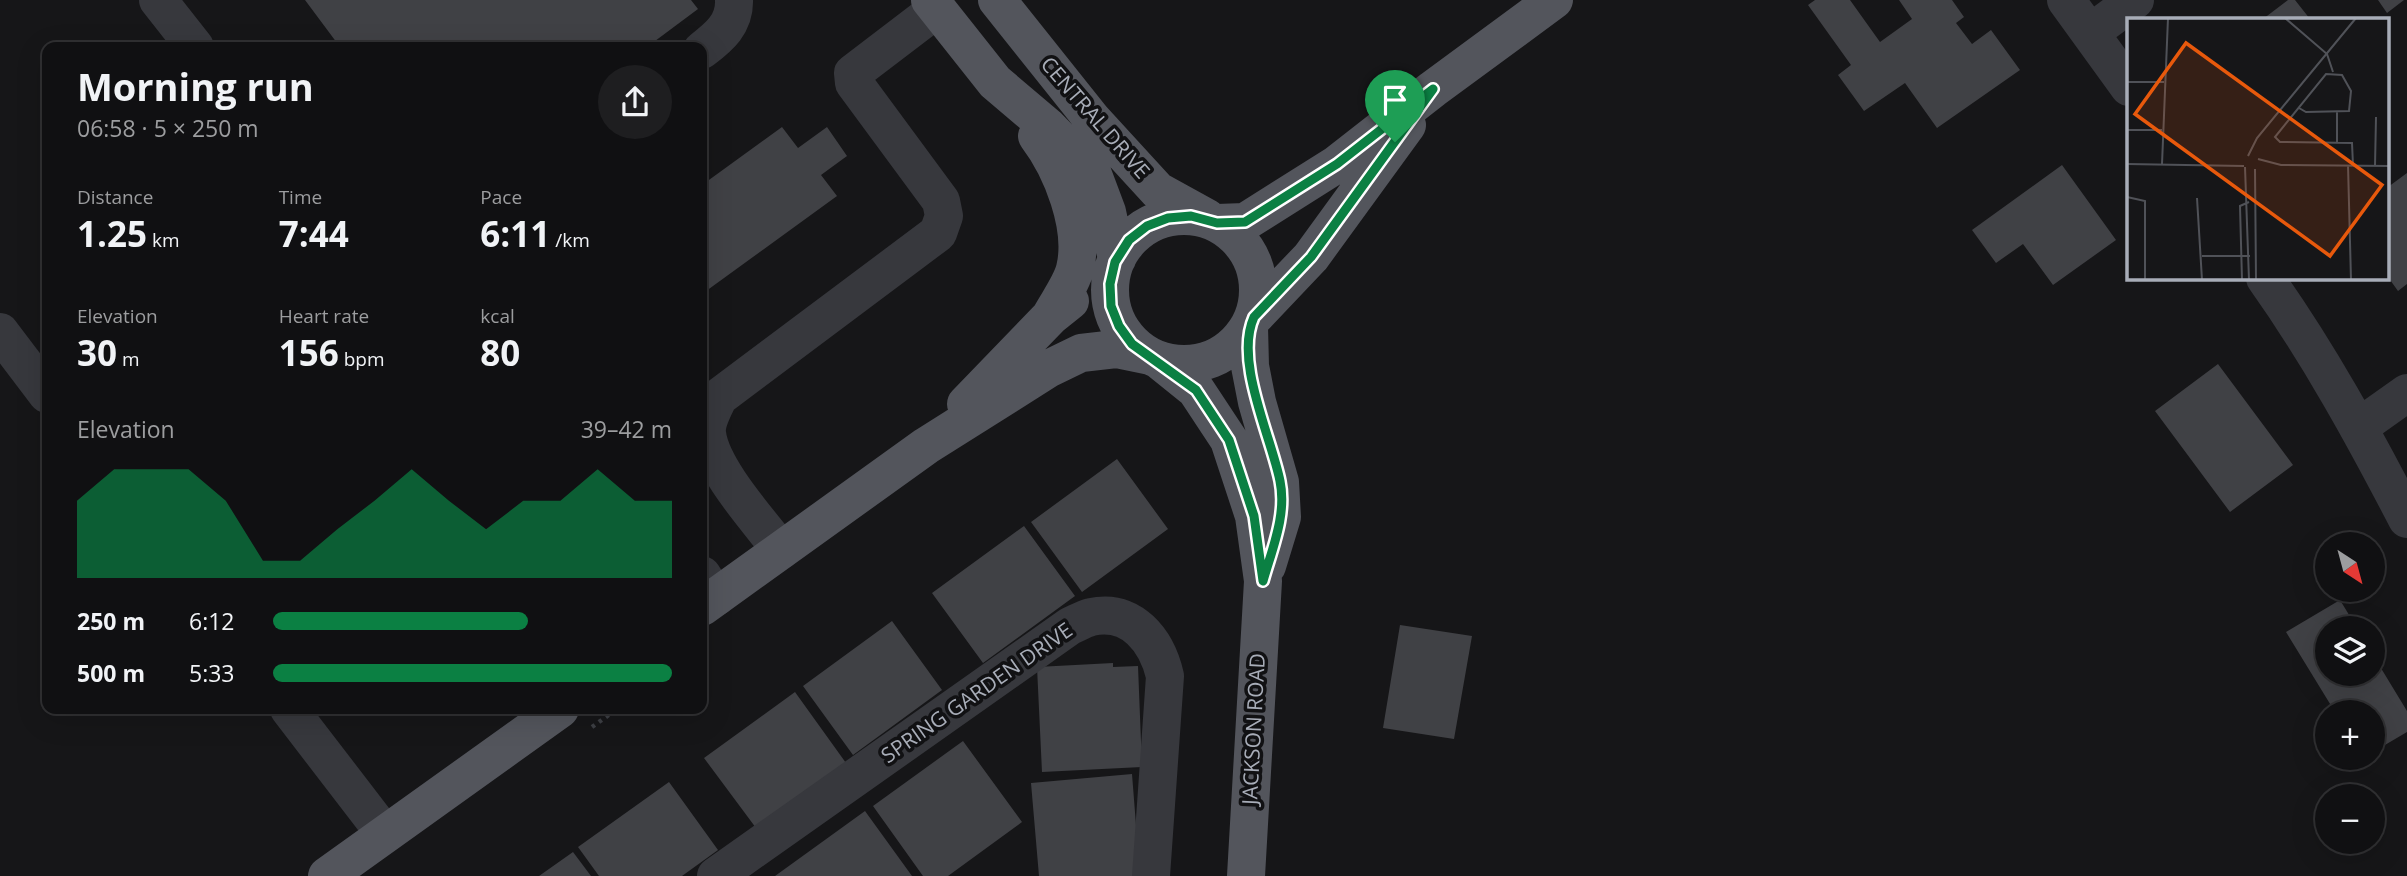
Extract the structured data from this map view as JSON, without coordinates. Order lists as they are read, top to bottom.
{
  "streets": {
    "main road": ["CENTRAL DRIVE", "JACKSON ROAD"],
    "street": ["SPRING GARDEN DRIVE"]
  },
  "crossings": [
    ["CENTRAL DRIVE", "JACKSON ROAD"]
  ],
  "north": "bottom right",
  "page": {
    "heading": ["Morning run", "06:58 · 5 × 250 m"],
    "stats": [
      ["Distance", "1.25 km"],
      ["Time", "7:44"],
      ["Pace", "6:11 /km"],
      ["Elevation", "30 m"],
      ["Heart rate", "156 bpm"],
      ["kcal", "80"]
    ],
    "chart": ["Elevation", "39–42 m"],
    "map_buttons": ["+", "−"],
    "list": [
      {
        "name": "250 m",
        "note": "6:12"
      },
      {
        "name": "500 m",
        "note": "5:33"
      }
    ]
  }
}
